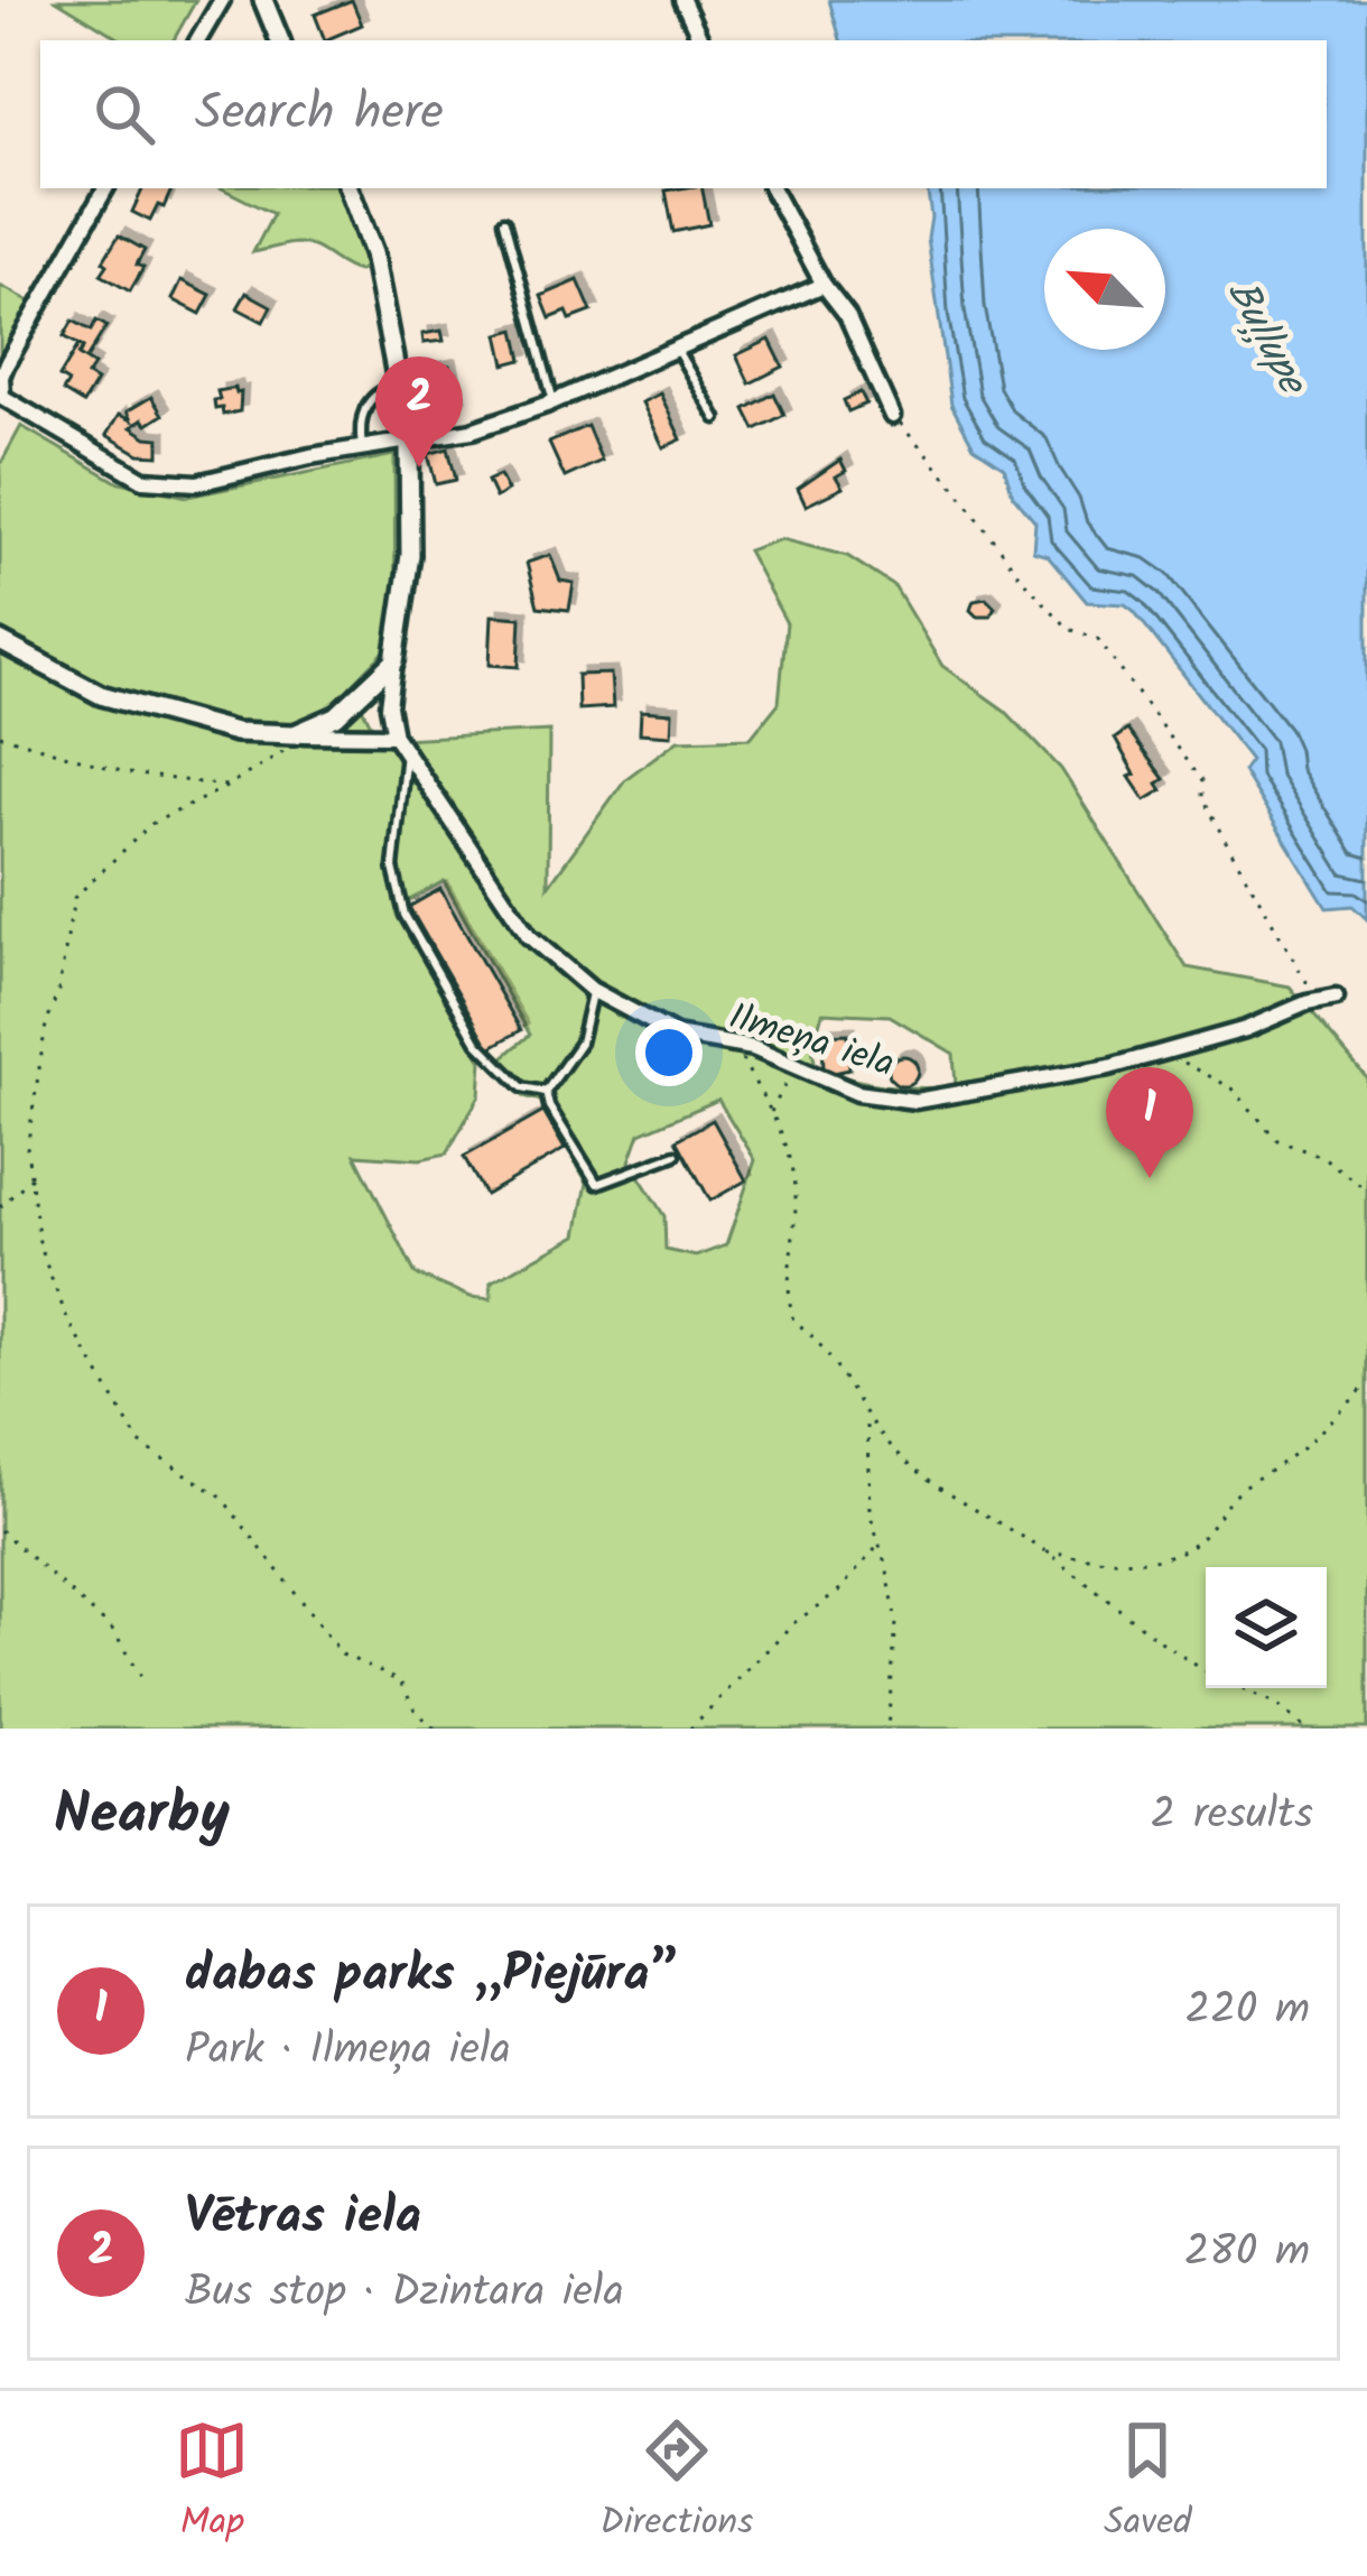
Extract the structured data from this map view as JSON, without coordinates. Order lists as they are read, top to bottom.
{
  "streets": {
    "street": ["Ilmeņa iela"]
  },
  "water": ["Buļļupe"],
  "north": "top left",
  "page": {
    "search": "Search here",
    "pins": ["2", "1"],
    "heading": ["Nearby", "2 results"],
    "list": [
      {
        "mark": "1",
        "name": "dabas parks „Piejūra”",
        "note": "Park · Ilmeņa iela",
        "value": "220 m"
      },
      {
        "mark": "2",
        "name": "Vētras iela",
        "note": "Bus stop · Dzintara iela",
        "value": "280 m"
      }
    ],
    "nav": ["Map", "Directions", "Saved"]
  }
}
